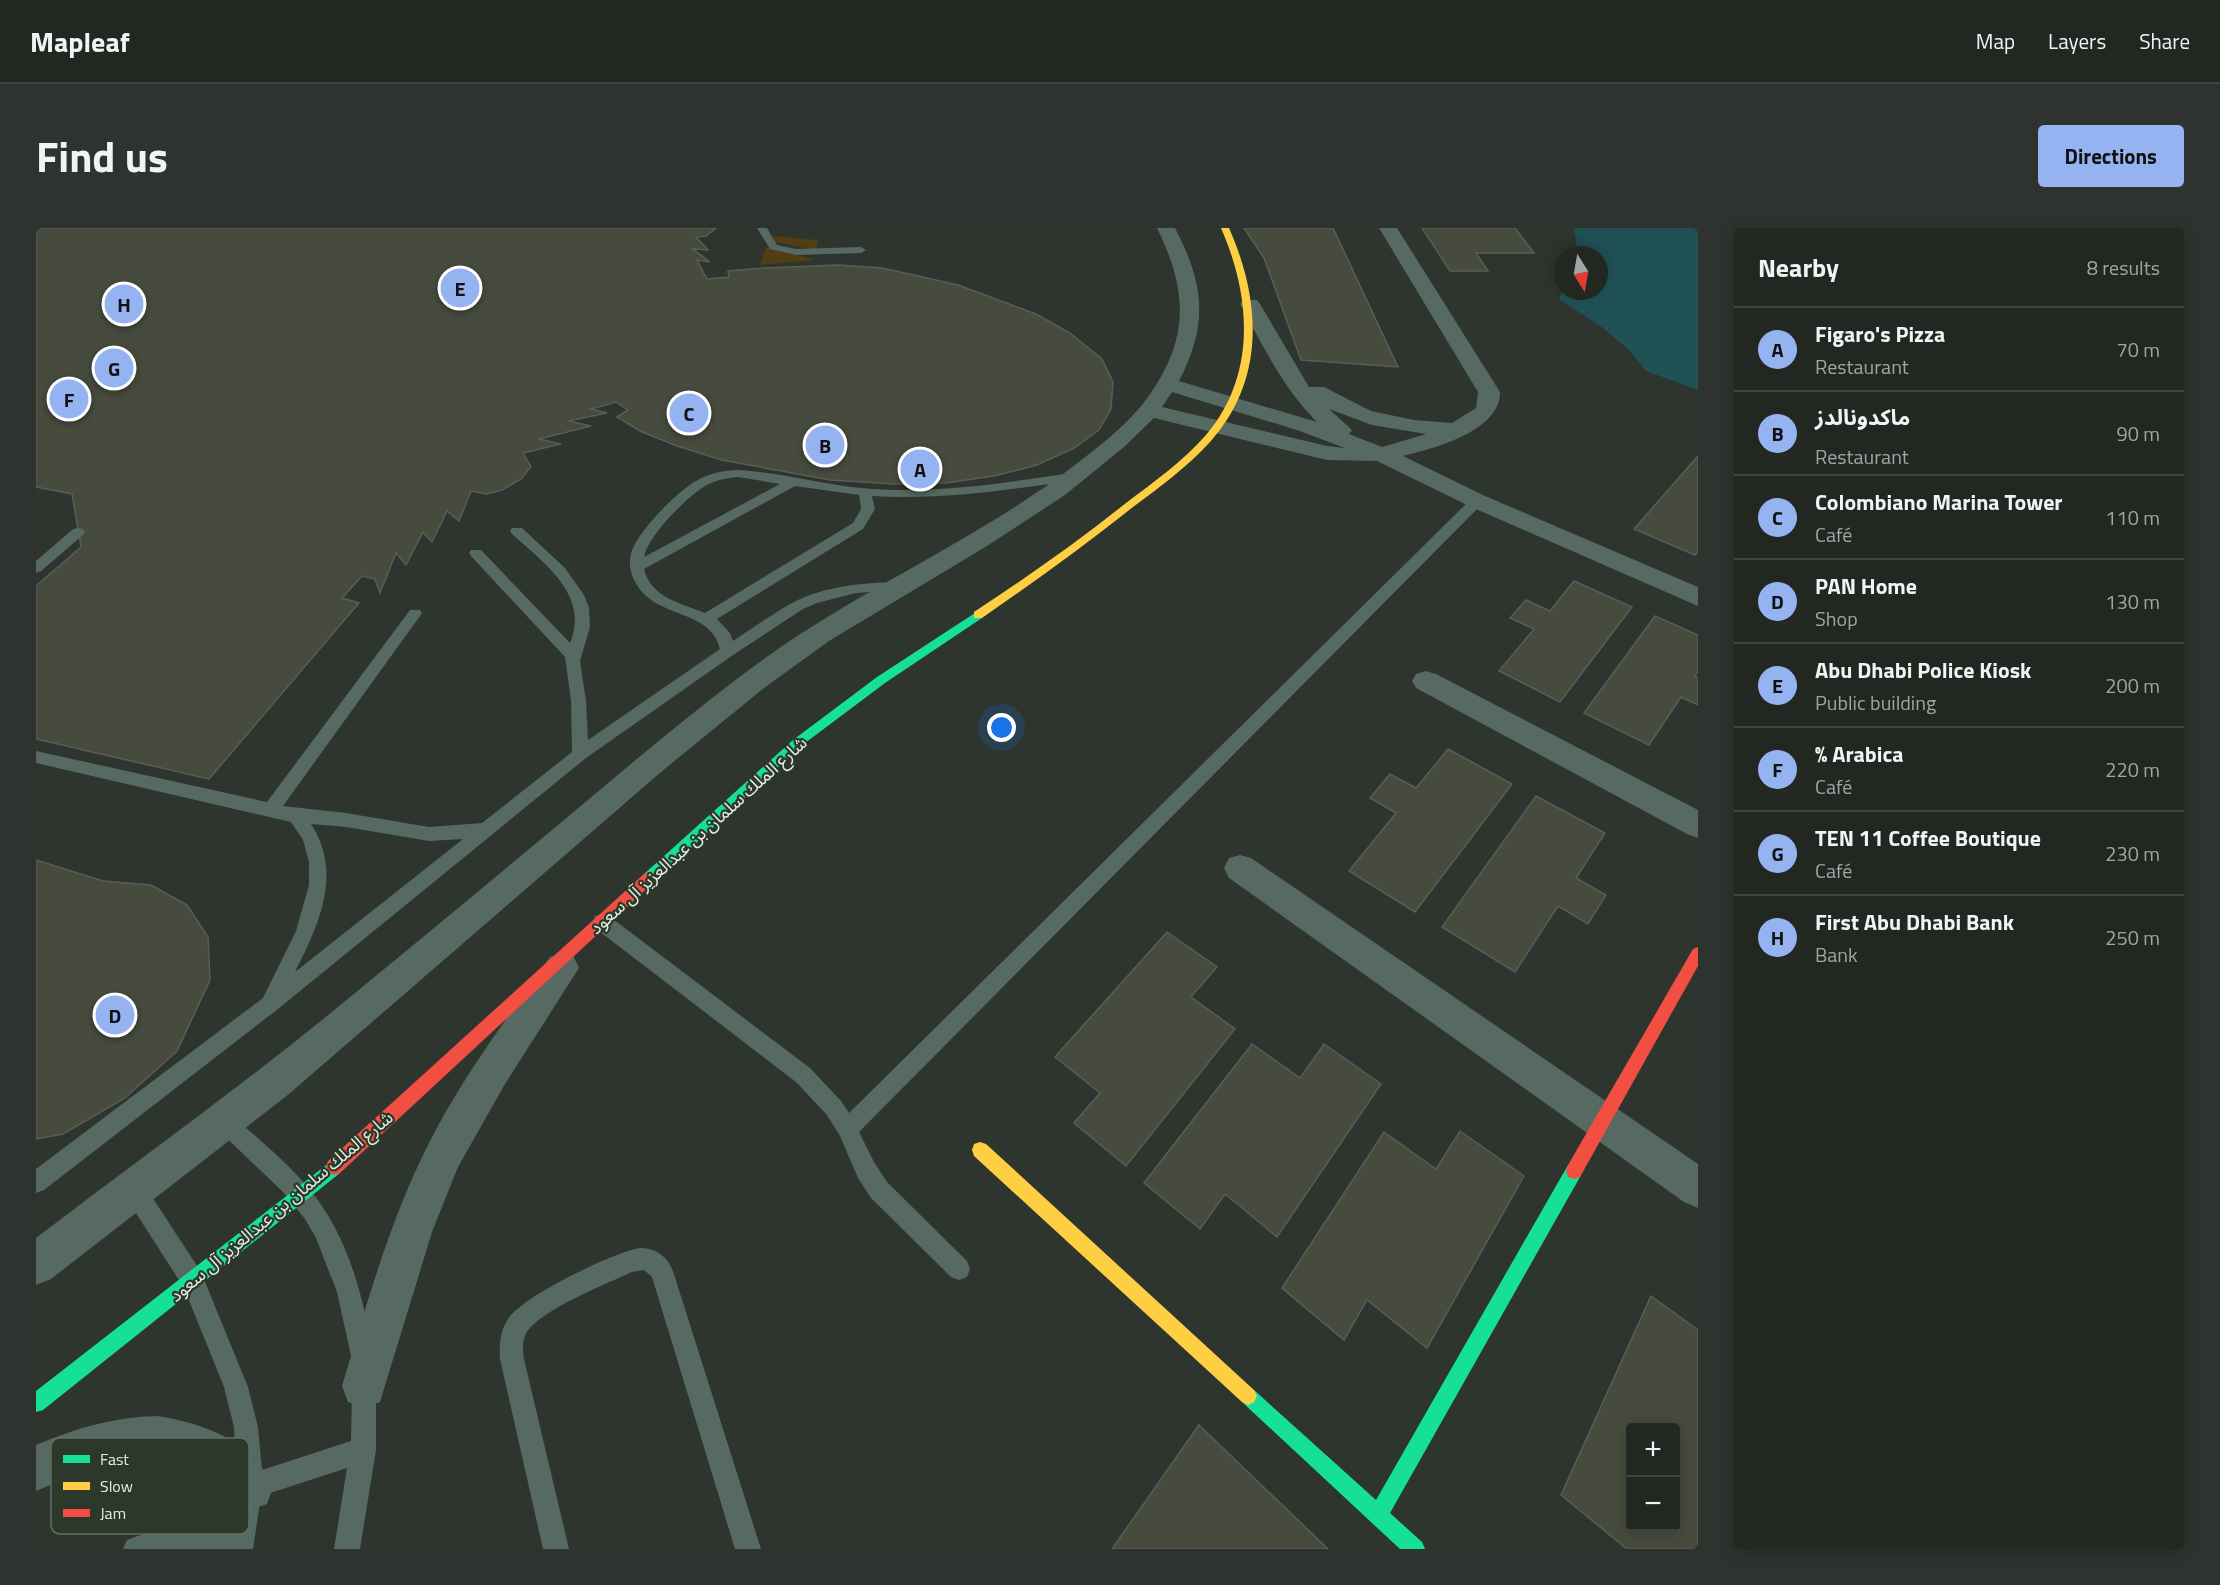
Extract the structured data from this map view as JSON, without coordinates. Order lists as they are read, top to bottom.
{
  "streets": {
    "street": ["شارع الملك سلمان بن عبدالعزيز آل سعود"]
  },
  "legend": ["Fast", "Slow", "Jam"],
  "north": "bottom",
  "page": {
    "header": "Mapleaf",
    "nav": ["Map", "Layers", "Share"],
    "title": "Find us",
    "buttons": "Directions",
    "heading": ["Nearby", "8 results"],
    "pins": [
      "E",
      "H",
      "G",
      "F",
      "C",
      "B",
      "A",
      "D"
    ],
    "list": [
      {
        "mark": "A",
        "name": "Figaro's Pizza",
        "note": "Restaurant",
        "value": "70 m"
      },
      {
        "mark": "B",
        "name": "ماكدونالدز",
        "note": "Restaurant",
        "value": "90 m"
      },
      {
        "mark": "C",
        "name": "Colombiano Marina Tower",
        "note": "Café",
        "value": "110 m"
      },
      {
        "mark": "D",
        "name": "PAN Home",
        "note": "Shop",
        "value": "130 m"
      },
      {
        "mark": "E",
        "name": "Abu Dhabi Police Kiosk",
        "note": "Public building",
        "value": "200 m"
      },
      {
        "mark": "F",
        "name": "% Arabica",
        "note": "Café",
        "value": "220 m"
      },
      {
        "mark": "G",
        "name": "TEN 11 Coffee Boutique",
        "note": "Café",
        "value": "230 m"
      },
      {
        "mark": "H",
        "name": "First Abu Dhabi Bank",
        "note": "Bank",
        "value": "250 m"
      }
    ],
    "map_buttons": ["+", "−"]
  }
}
